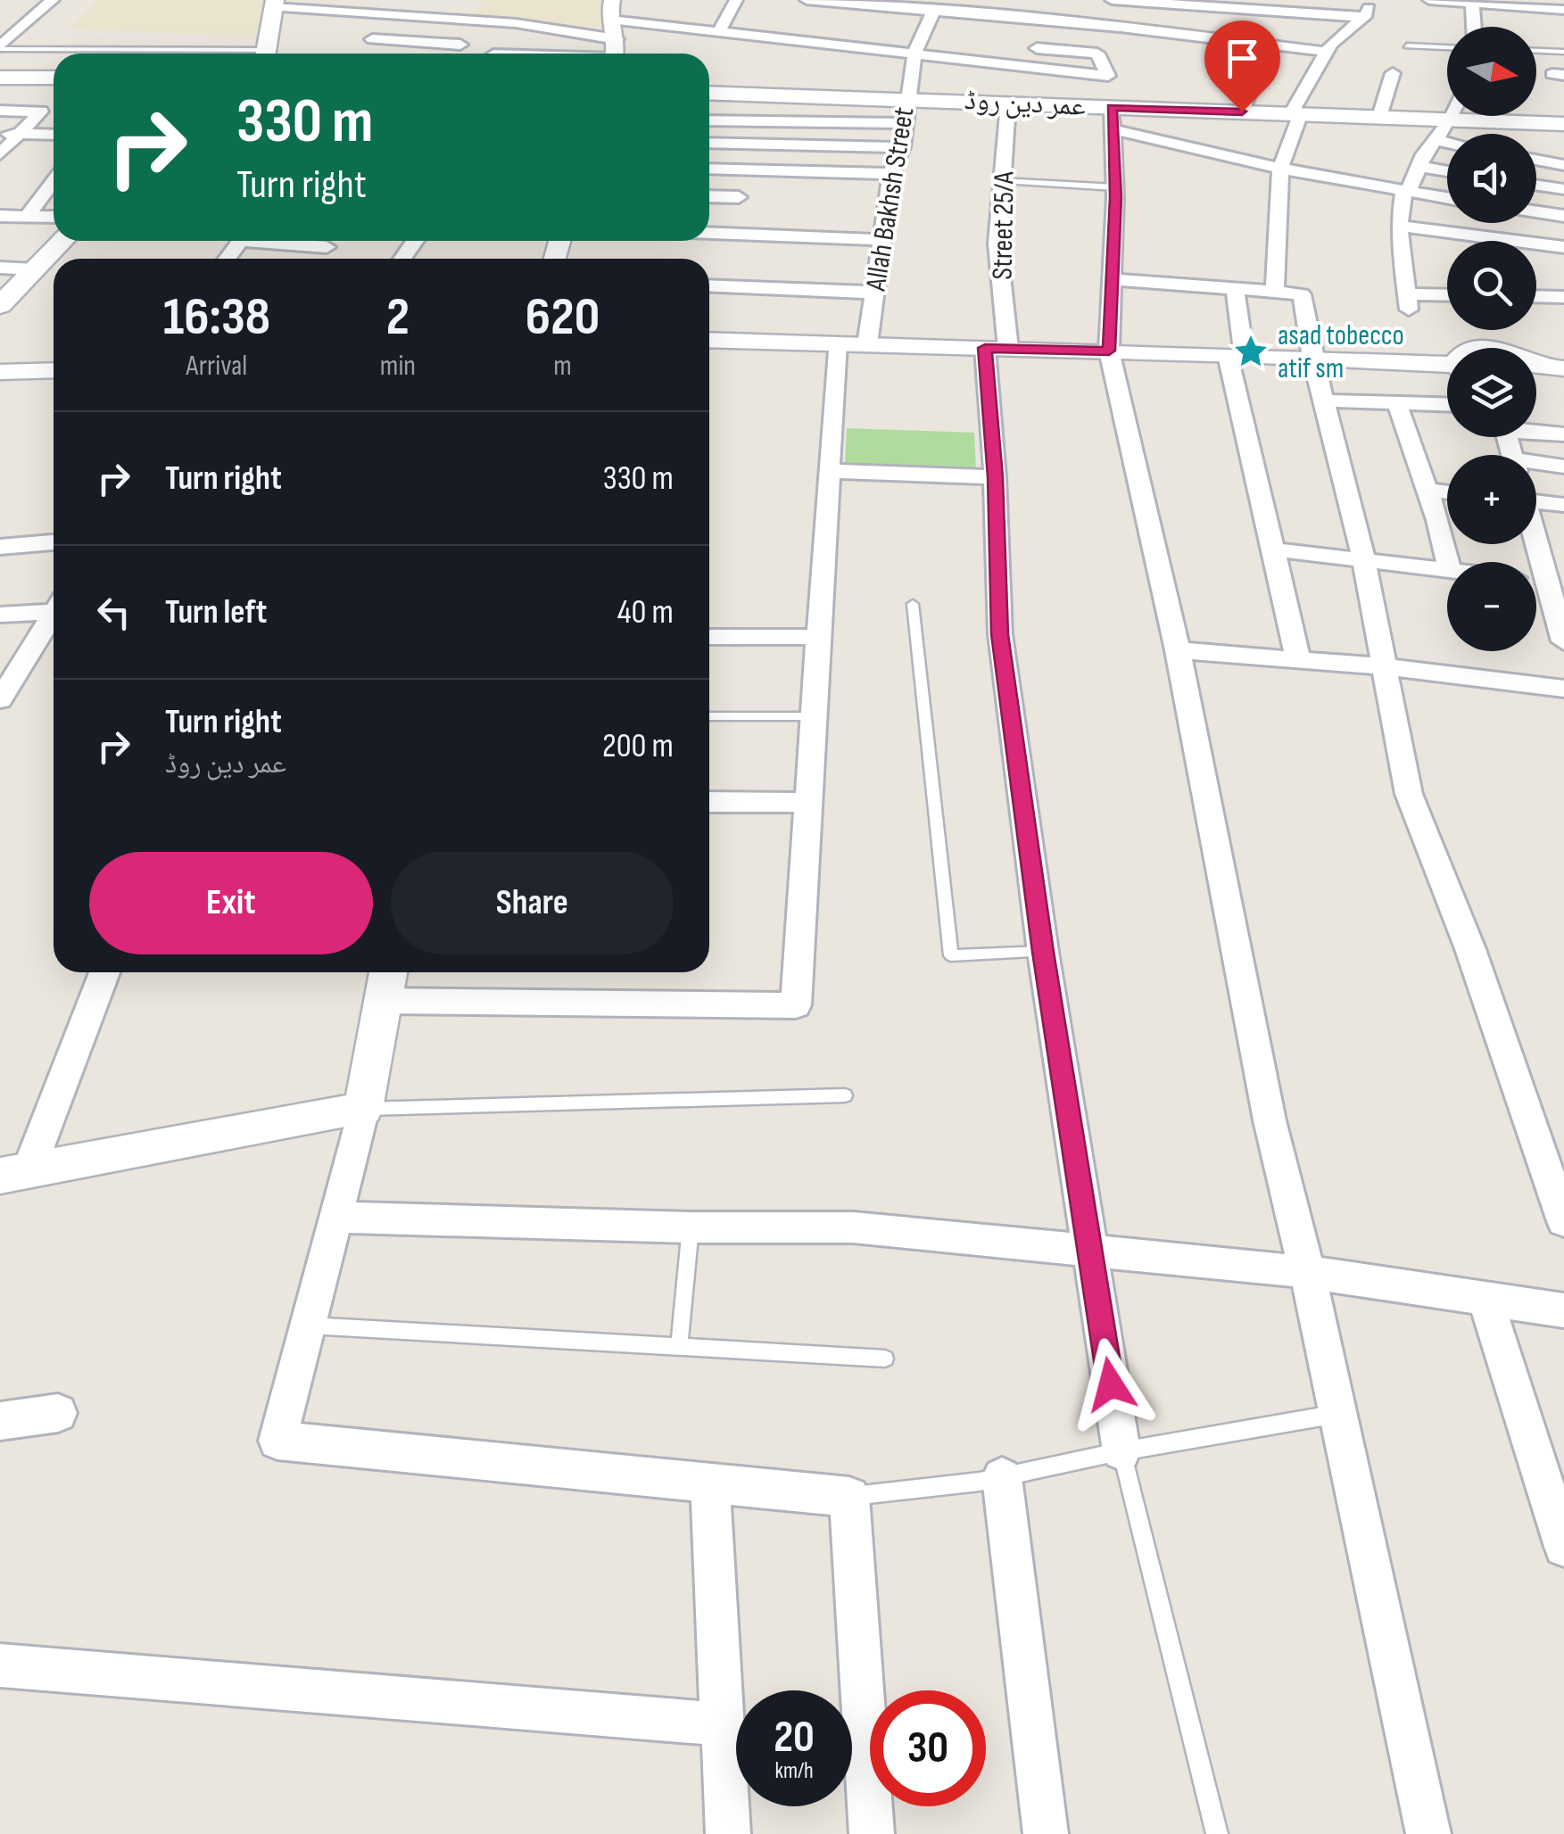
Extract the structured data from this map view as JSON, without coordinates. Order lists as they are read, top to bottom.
{
  "streets": {
    "main road": ["عمر دین روڈ"],
    "street": ["Allah Bakhsh Street", "Street 25/A"]
  },
  "crossings": [
    ["عمر دین روڈ", "Allah Bakhsh Street"],
    ["عمر دین روڈ", "Street 25/A"]
  ],
  "places": {
    "place": ["asad tobecco atif sm"]
  },
  "north": "right",
  "page": {
    "map_buttons": ["+", "−"],
    "turn": ["330 m", "Turn right"],
    "eta": [
      "16:38",
      "Arrival",
      "2",
      "min",
      "620",
      "m"
    ],
    "list": [
      {
        "name": "Turn right",
        "value": "330 m"
      },
      {
        "name": "Turn left",
        "value": "40 m"
      },
      {
        "name": "Turn right",
        "note": "عمر دین روڈ",
        "value": "200 m"
      }
    ],
    "buttons": ["Exit", "Share"],
    "speed": "20 km/h",
    "limit": "30"
  }
}
